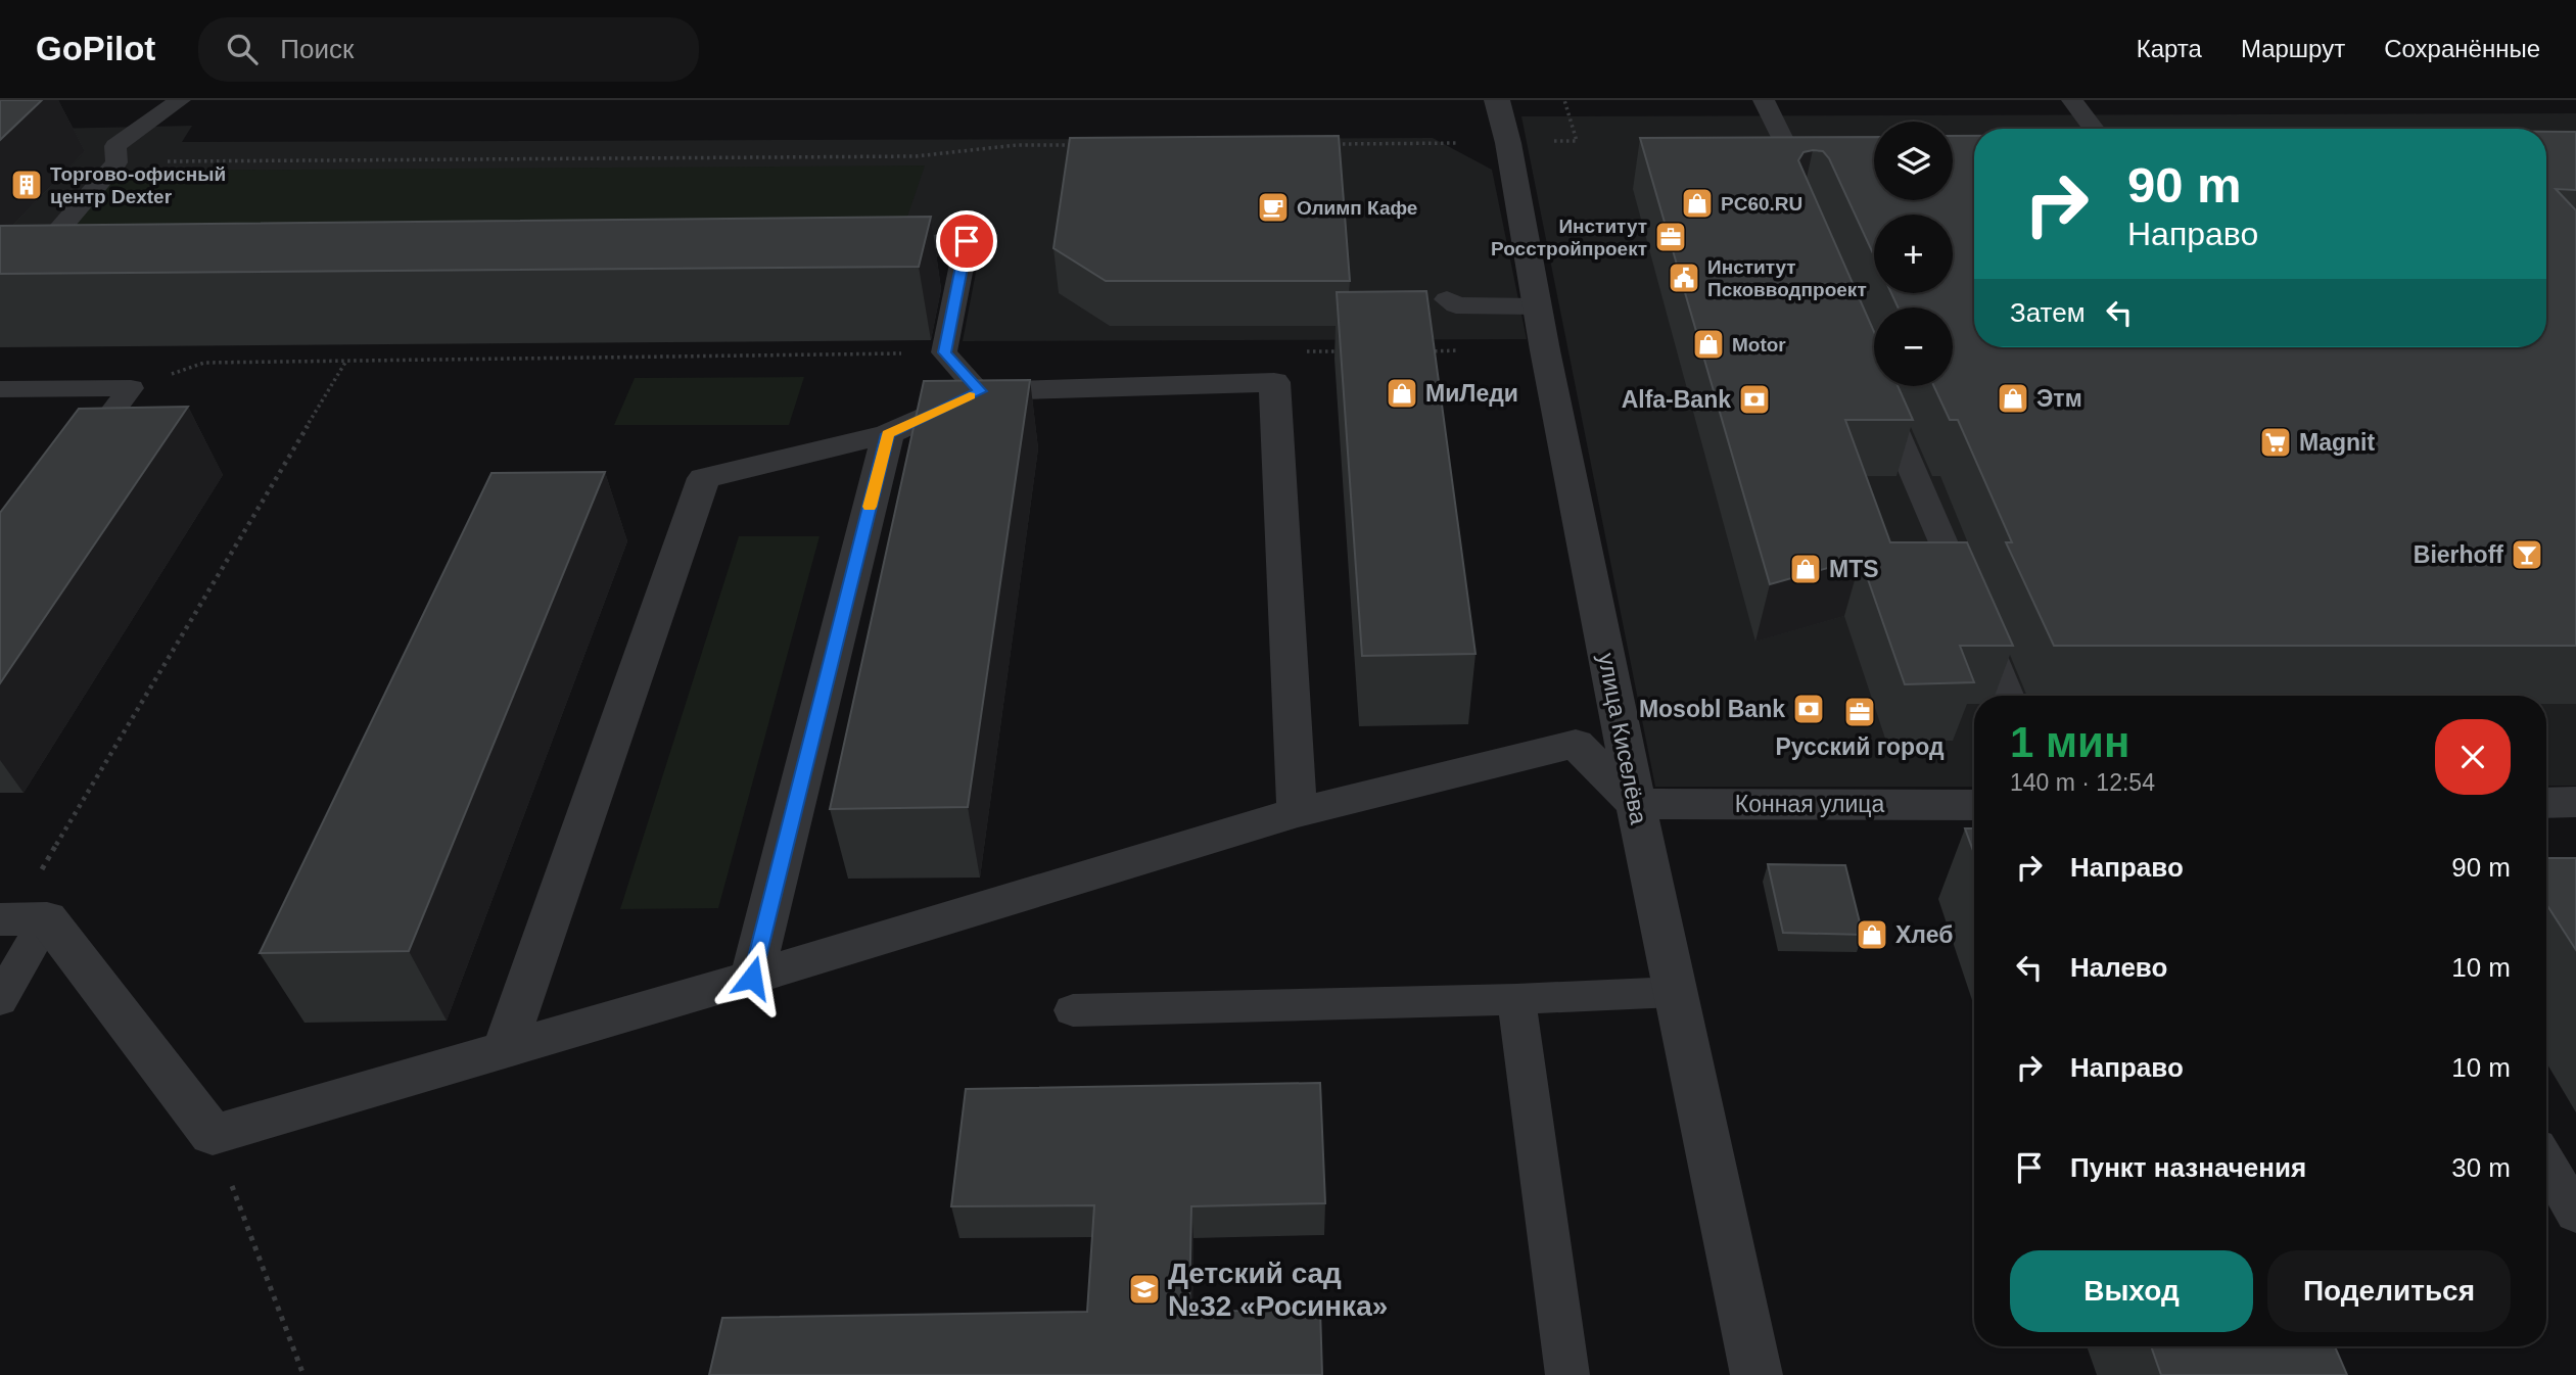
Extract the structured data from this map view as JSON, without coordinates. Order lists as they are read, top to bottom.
{
  "streets": {
    "street": ["улица Киселёва", "Конная улица"]
  },
  "crossings": [
    ["улица Киселёва", "Конная улица"]
  ],
  "places": {
    "building": ["Торгово-офисный центр Dexter"],
    "shop": [
      "PC60.RU",
      "Motor",
      "МиЛеди",
      "Этм",
      "MTS",
      "Хлеб"
    ],
    "cafe": ["Олимп Кафе"],
    "office": ["Институт Росстройпроект", "Русский город"],
    "public building": ["Институт Псковводпроект"],
    "bank": ["Alfa-Bank", "Mosobl Bank"],
    "supermarket": ["Magnit"],
    "bar": ["Bierhoff"],
    "school or university": ["Детский сад №32 «Росинка»"]
  },
  "page": {
    "header": "GoPilot",
    "search": "Поиск",
    "nav": ["Карта", "Маршрут", "Сохранённые"],
    "map_buttons": ["+", "−"],
    "turn": ["90 m", "Направо"],
    "then": "Затем",
    "heading": ["1 мин", "140 m · 12:54"],
    "list": [
      {
        "name": "Направо",
        "value": "90 m"
      },
      {
        "name": "Налево",
        "value": "10 m"
      },
      {
        "name": "Направо",
        "value": "10 m"
      },
      {
        "name": "Пункт назначения",
        "value": "30 m"
      }
    ],
    "buttons": ["Выход", "Поделиться"]
  }
}
